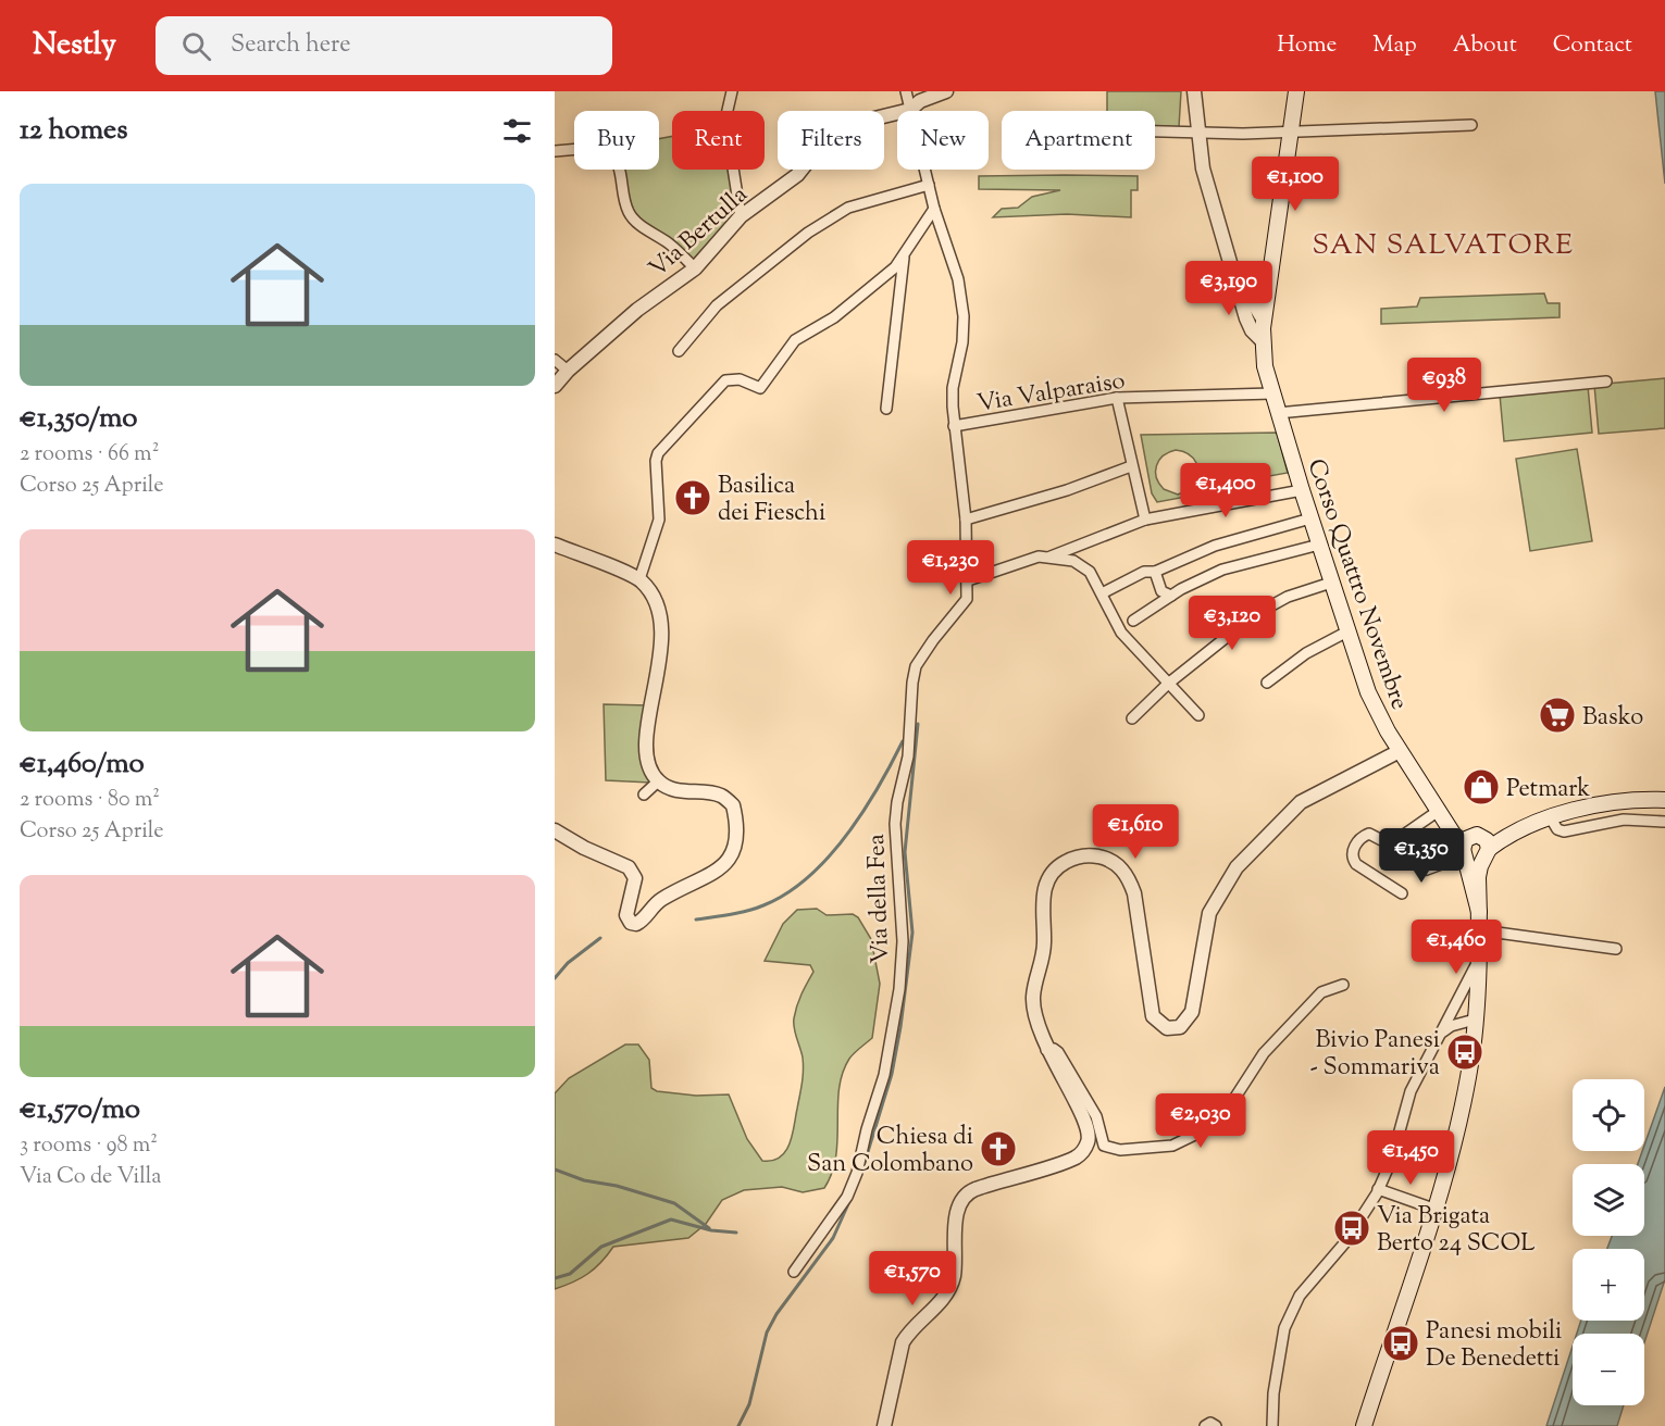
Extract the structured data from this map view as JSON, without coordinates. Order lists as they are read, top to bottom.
{
  "streets": {
    "main road": ["Corso Quattro Novembre"],
    "street": ["Via Bertulla", "Via Valparaiso", "Via della Fea"]
  },
  "crossings": [
    ["Via Bertulla", "Via della Fea"],
    ["Via Valparaiso", "Corso Quattro Novembre"],
    ["Via Valparaiso", "Via della Fea"]
  ],
  "districts": ["SAN SALVATORE"],
  "places": {
    "church": ["Basilica dei Fieschi", "Chiesa di San Colombano"],
    "supermarket": ["Basko"],
    "shop": ["Petmark"],
    "bus stop": ["Bivio Panesi - Sommariva", "Via Brigata Berto 24 SCOL", "Panesi mobili De Benedetti"]
  },
  "page": {
    "header": "Nestly",
    "search": "Search here",
    "nav": [
      "Home",
      "Map",
      "About",
      "Contact"
    ],
    "heading": "12 homes",
    "chip": [
      "Buy",
      "Rent",
      "Filters",
      "New",
      "Apartment"
    ],
    "price": [
      "€1,100",
      "€3,190",
      "€938",
      "€1,400",
      "€1,230",
      "€3,120",
      "€1,610",
      "€1,350",
      "€1,460",
      "€2,030",
      "€1,450",
      "€1,570"
    ],
    "list": [
      {
        "name": "€1,350/mo",
        "note": "2 rooms · 66 m² · Corso 25 Aprile"
      },
      {
        "name": "€1,460/mo",
        "note": "2 rooms · 80 m² · Corso 25 Aprile"
      },
      {
        "name": "€1,570/mo",
        "note": "3 rooms · 98 m² · Via Co de Villa"
      }
    ],
    "map_buttons": ["+", "−"]
  }
}
